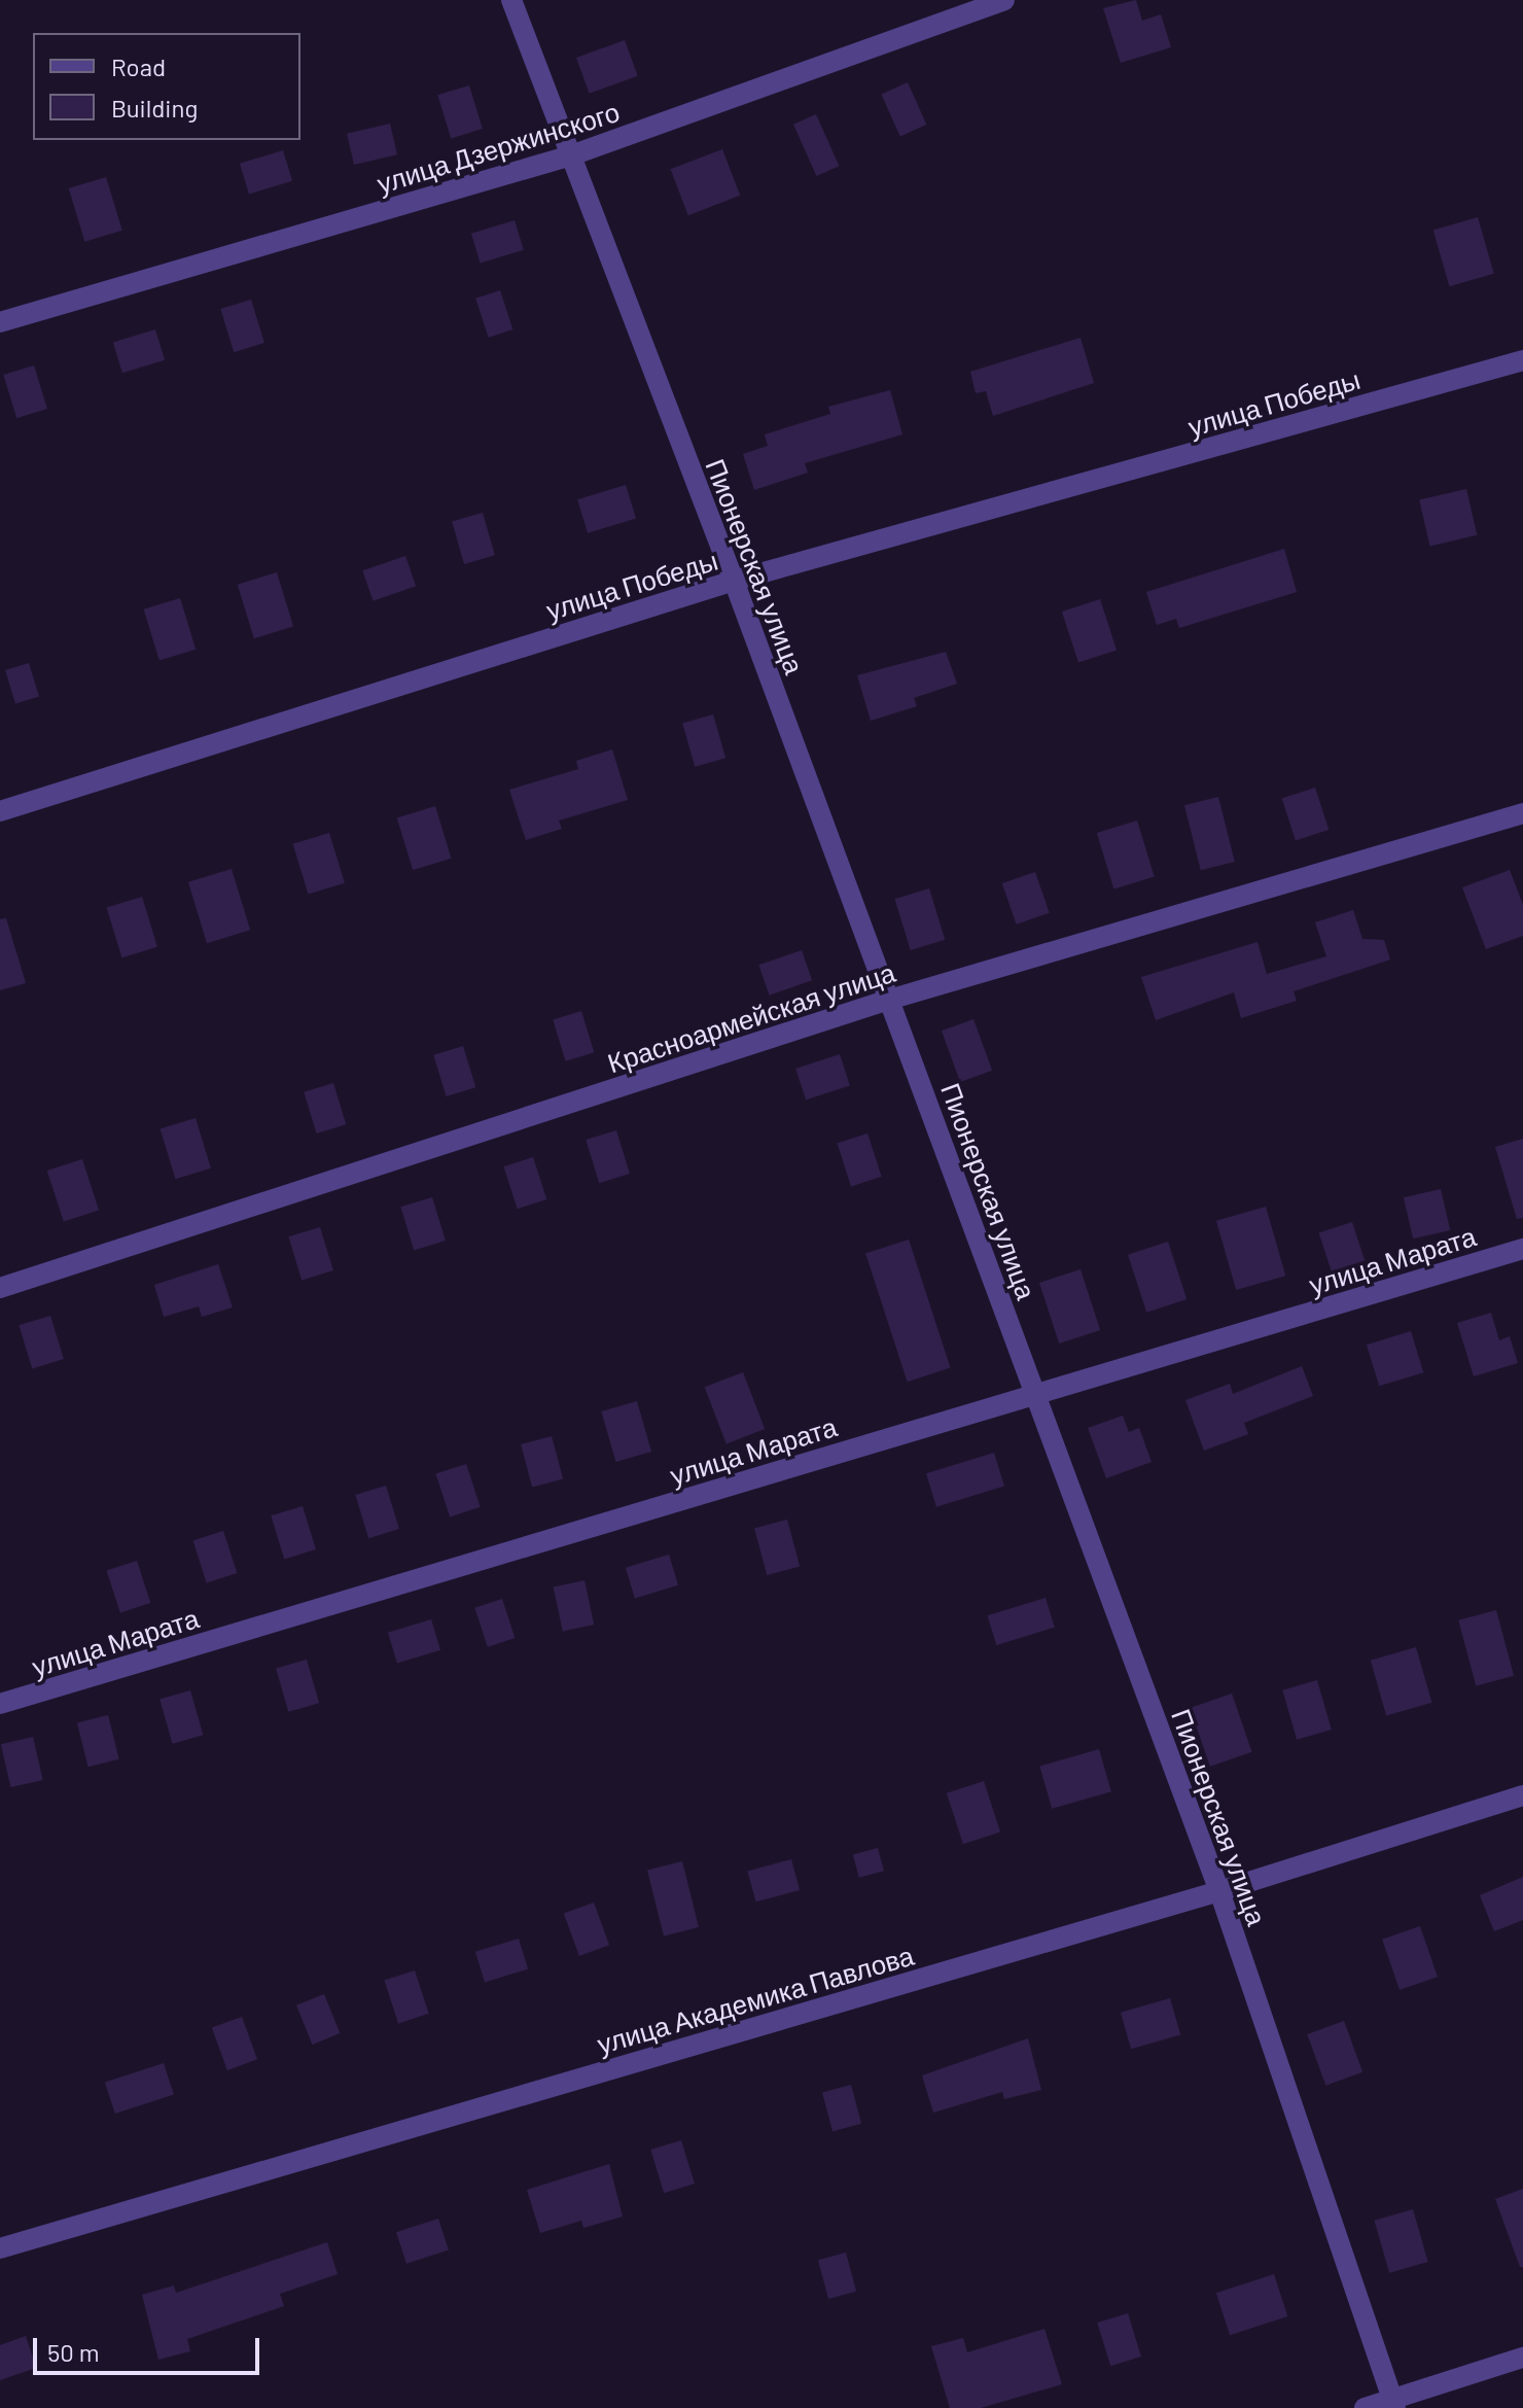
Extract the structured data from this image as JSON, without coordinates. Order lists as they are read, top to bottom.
{
  "streets": {
    "street": [
      "улица Дзержинского",
      "улица Победы",
      "Пионерская улица",
      "Красноармейская улица",
      "улица Марата",
      "улица Академика Павлова"
    ]
  },
  "crossings": [
    ["улица Дзержинского", "Пионерская улица"],
    ["улица Победы", "Пионерская улица"],
    ["Пионерская улица", "Красноармейская улица"],
    ["Пионерская улица", "улица Марата"],
    ["Пионерская улица", "улица Академика Павлова"]
  ],
  "legend": ["Road", "Building"],
  "scale_bar": "50 m"
}
